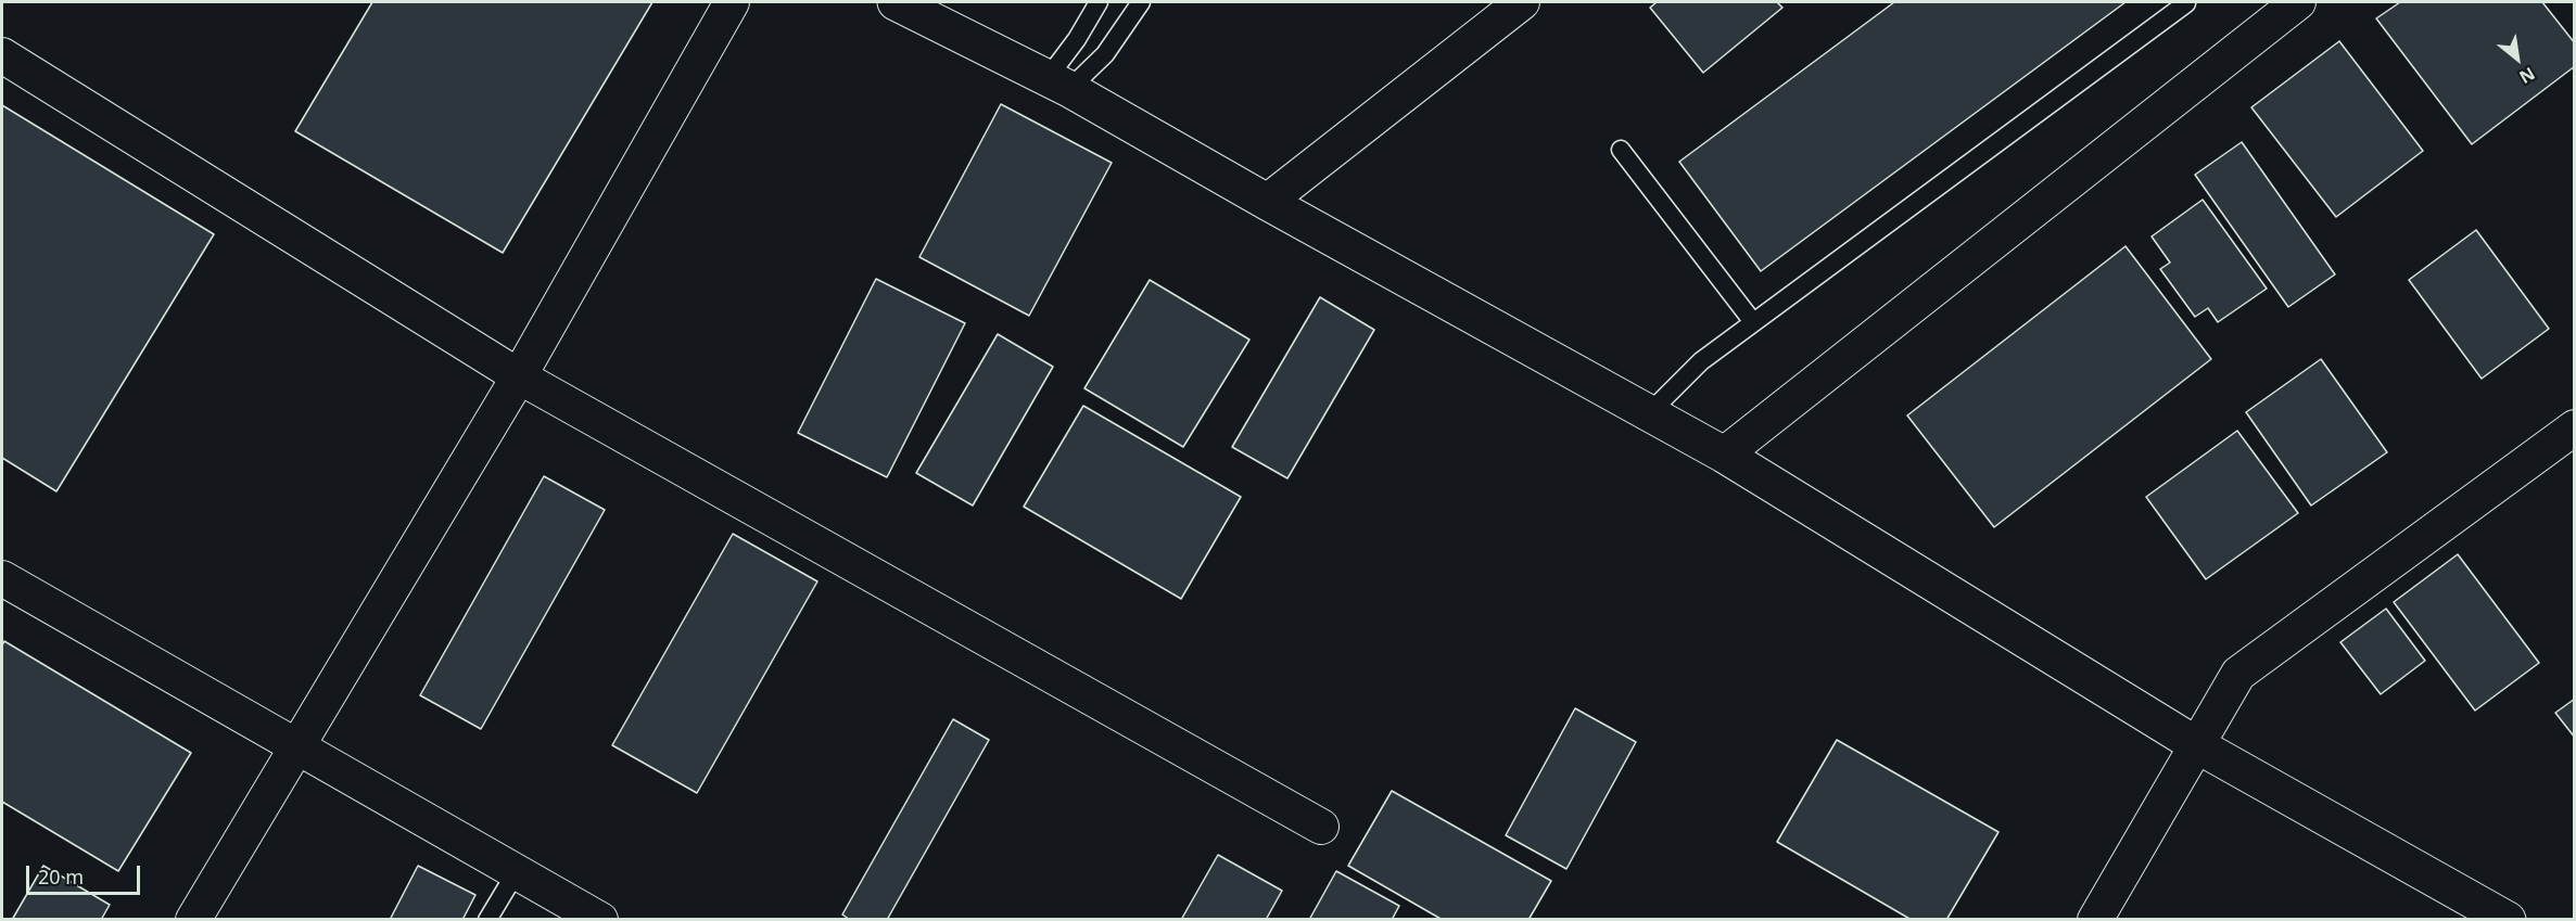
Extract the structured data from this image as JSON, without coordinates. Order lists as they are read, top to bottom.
{
  "scale_bar": "20 m",
  "north": "bottom right"
}
